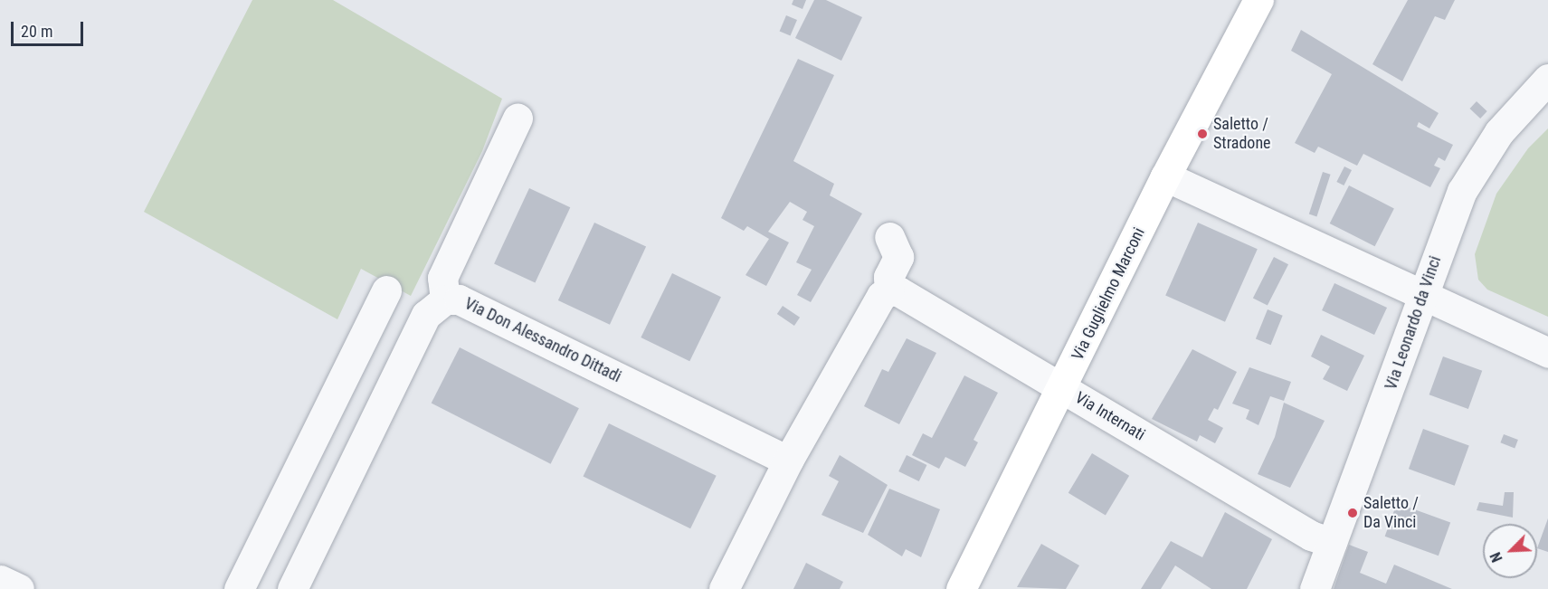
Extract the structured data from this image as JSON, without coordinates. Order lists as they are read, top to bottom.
{
  "streets": {
    "main road": ["Via Guglielmo Marconi"],
    "street": ["Via Leonardo da Vinci", "Via Don Alessandro Dittadi", "Via Internati"]
  },
  "crossings": [
    ["Via Guglielmo Marconi", "Via Internati"],
    ["Via Leonardo da Vinci", "Via Internati"]
  ],
  "places": ["Saletto / Stradone", "Saletto / Da Vinci"],
  "scale_bar": "20 m",
  "north": "bottom left"
}
